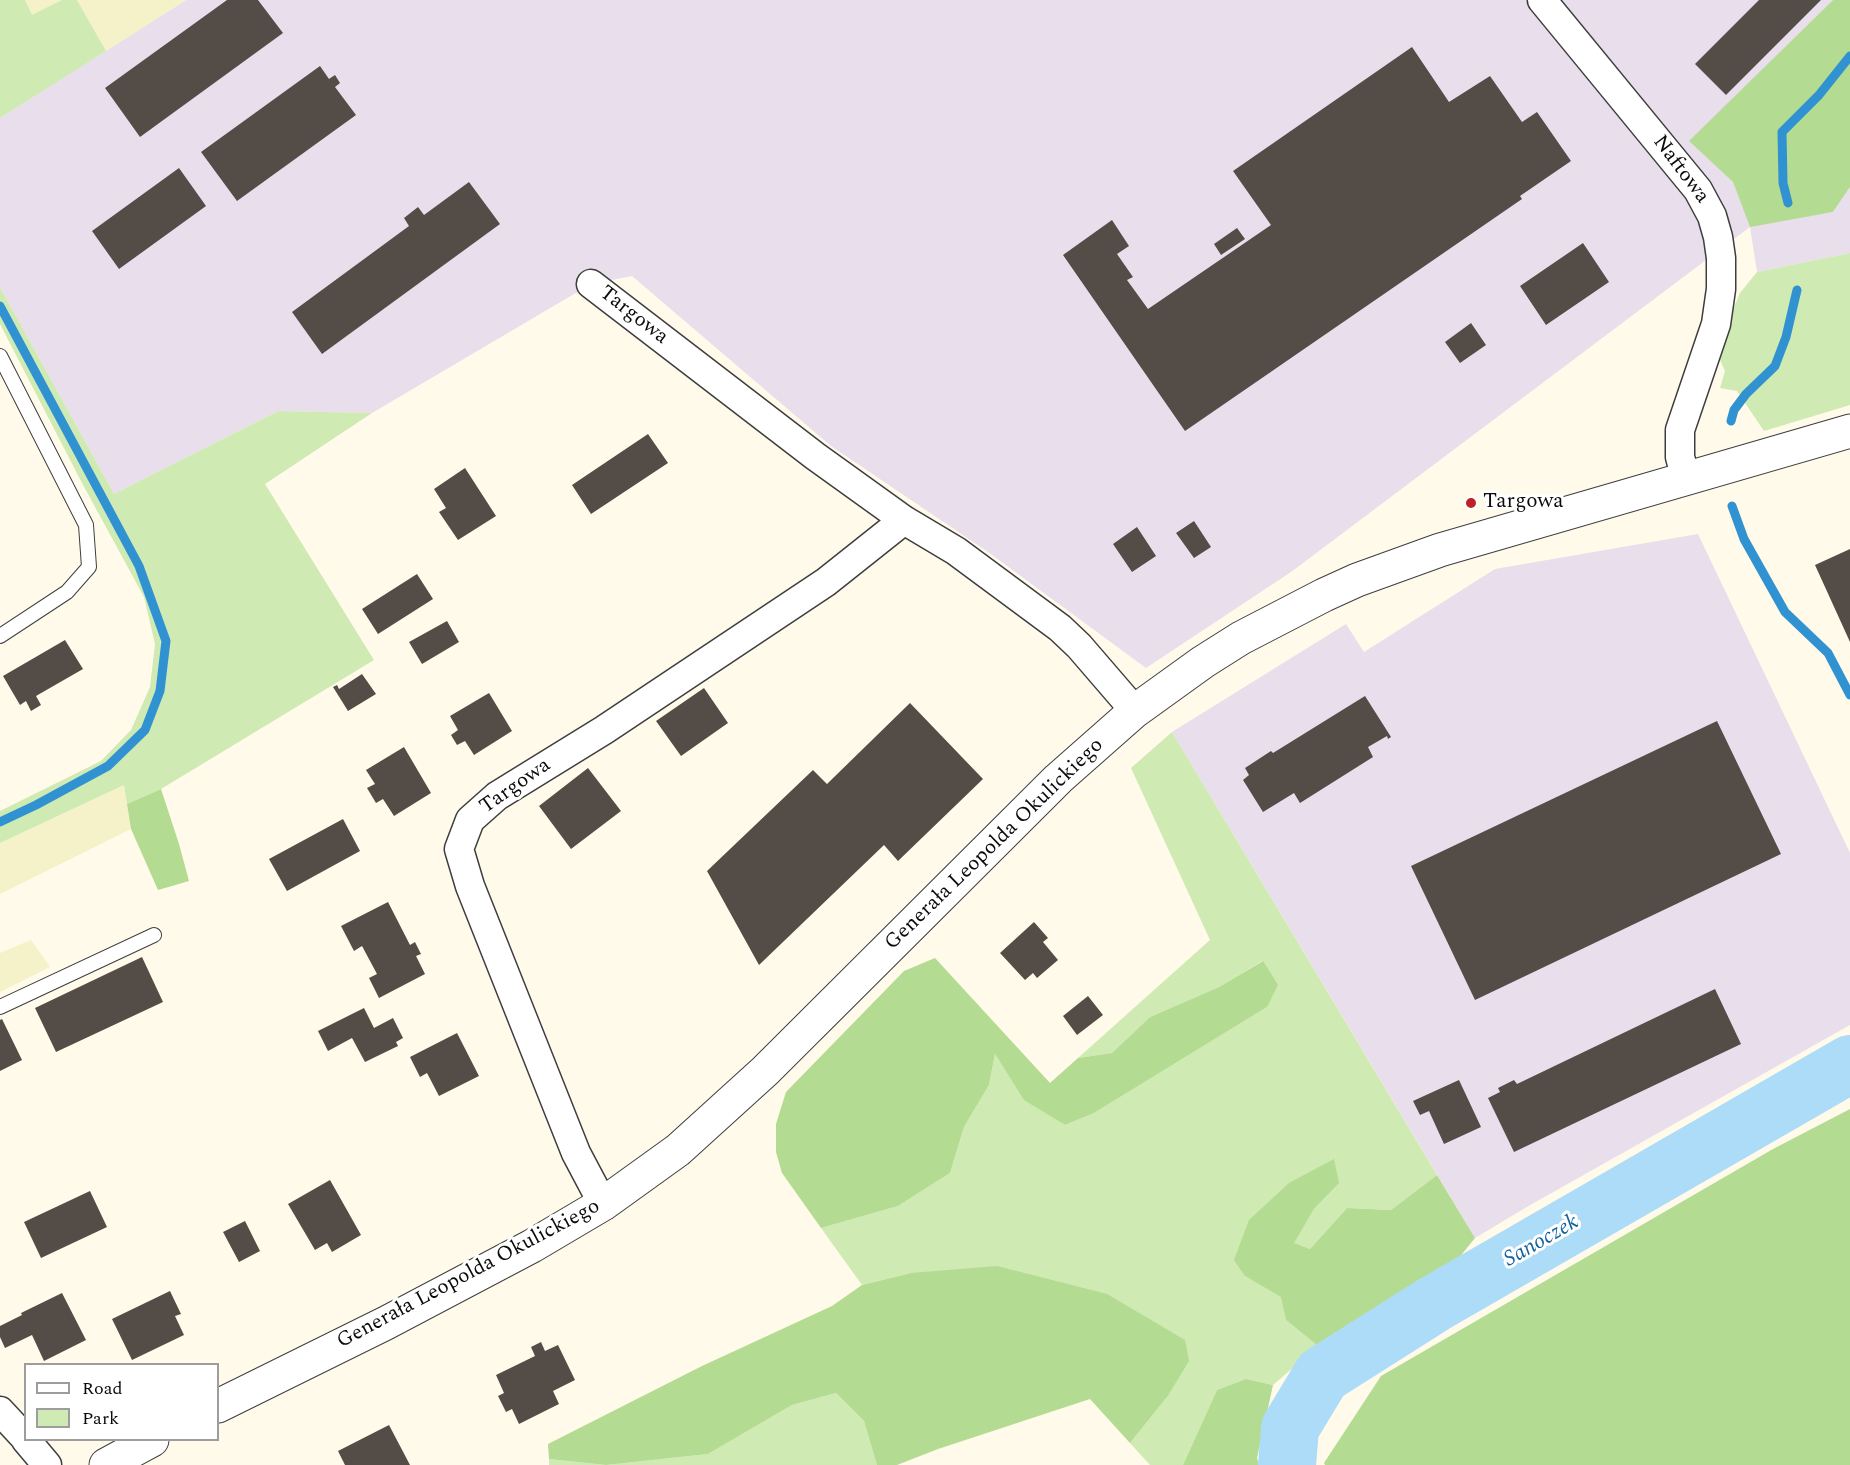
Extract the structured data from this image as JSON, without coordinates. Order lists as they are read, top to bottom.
{
  "streets": {
    "street": ["Naftowa", "Targowa", "Generała Leopolda Okulickiego"]
  },
  "crossings": [
    ["Naftowa", "Generała Leopolda Okulickiego"],
    ["Targowa", "Generała Leopolda Okulickiego"]
  ],
  "water": ["Sanoczek"],
  "places": ["Targowa"],
  "legend": ["Road", "Park"]
}
